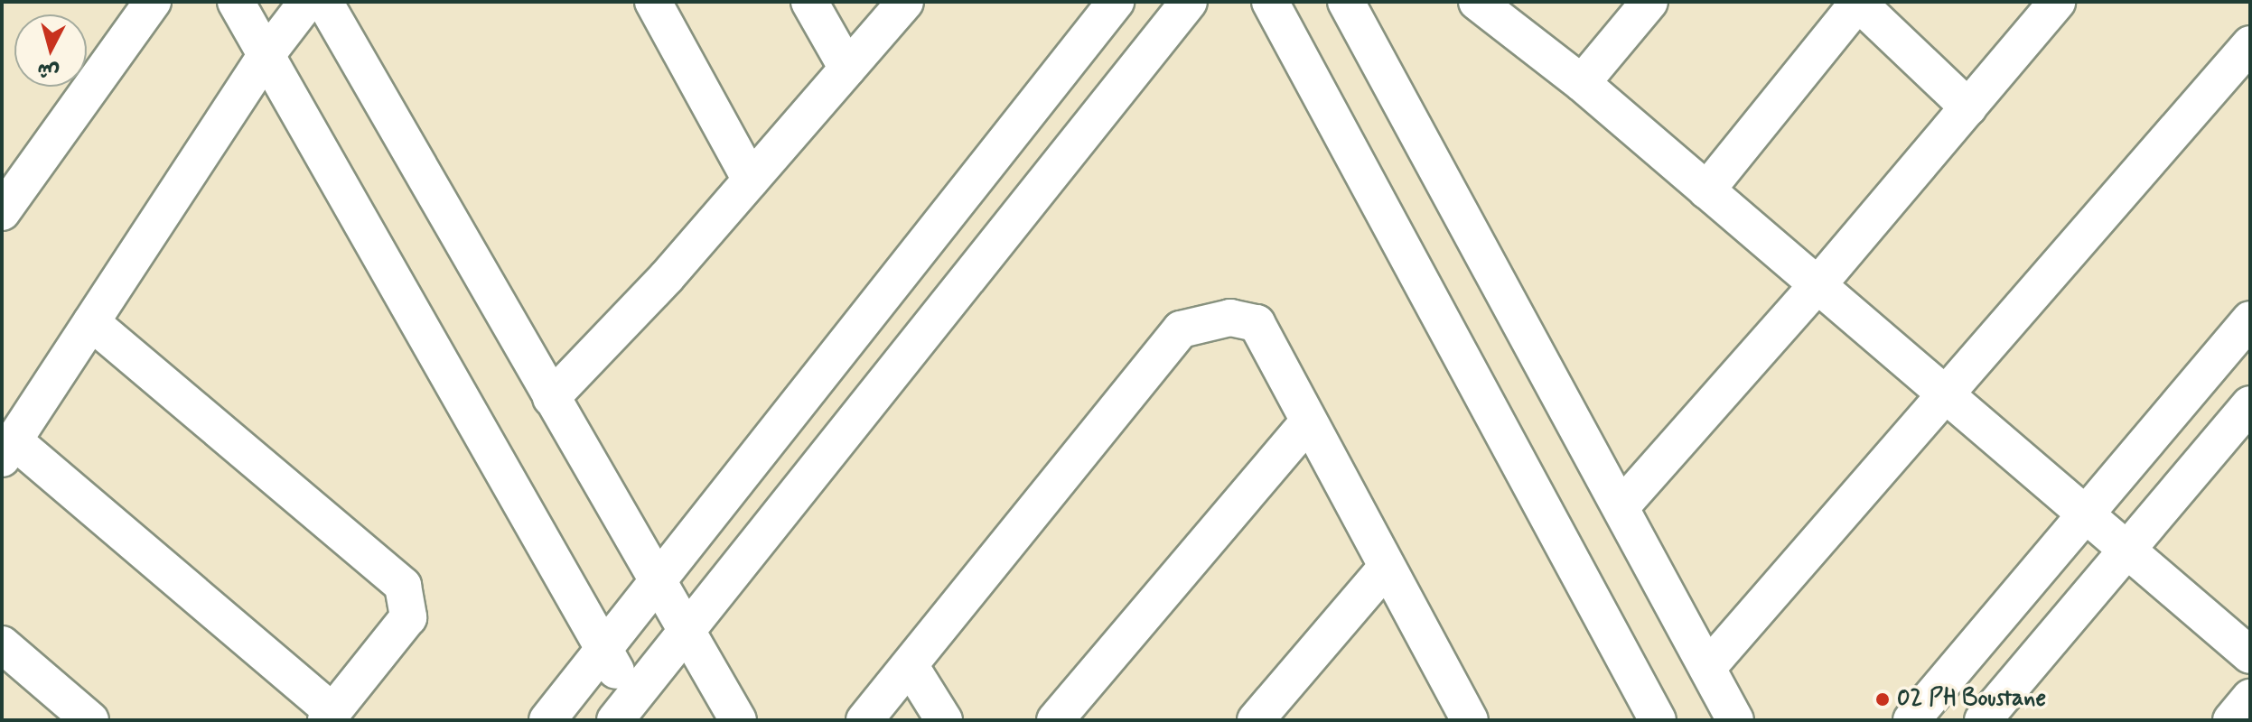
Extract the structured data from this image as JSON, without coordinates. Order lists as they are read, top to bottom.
{
  "places": ["02 PH Boustane"],
  "north": "bottom"
}
